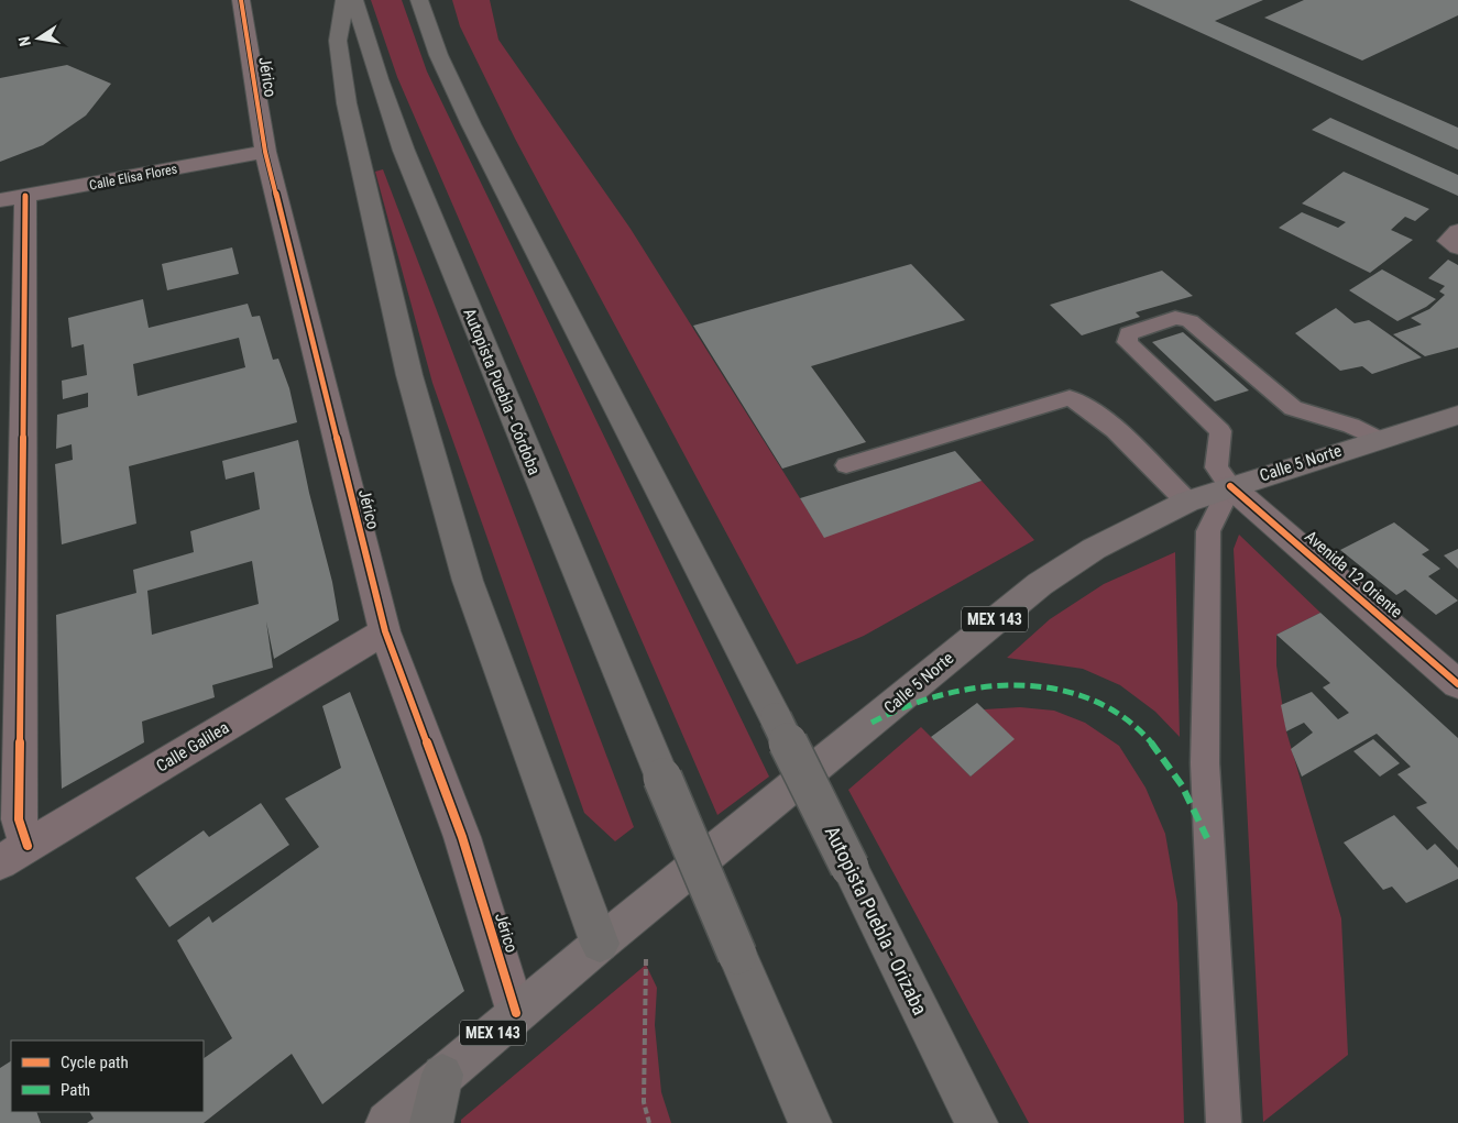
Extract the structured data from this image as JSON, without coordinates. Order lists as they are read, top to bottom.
{
  "streets": {
    "highway": ["Autopista Puebla - Córdoba", "Autopista Puebla - Orizaba"],
    "main road": ["Calle 5 Norte", "MEX 143"],
    "street": [
      "Jérico",
      "Calle Elisa Flores",
      "Avenida 12 Oriente",
      "Calle Galilea"
    ]
  },
  "crossings": [
    ["Jérico", "Calle Elisa Flores"],
    ["Jérico", "MEX 143"],
    ["Jérico", "Calle Galilea"],
    ["Calle 5 Norte", "Avenida 12 Oriente"],
    ["Calle 5 Norte", "MEX 143"]
  ],
  "legend": ["Cycle path", "Path"],
  "north": "left"
}
